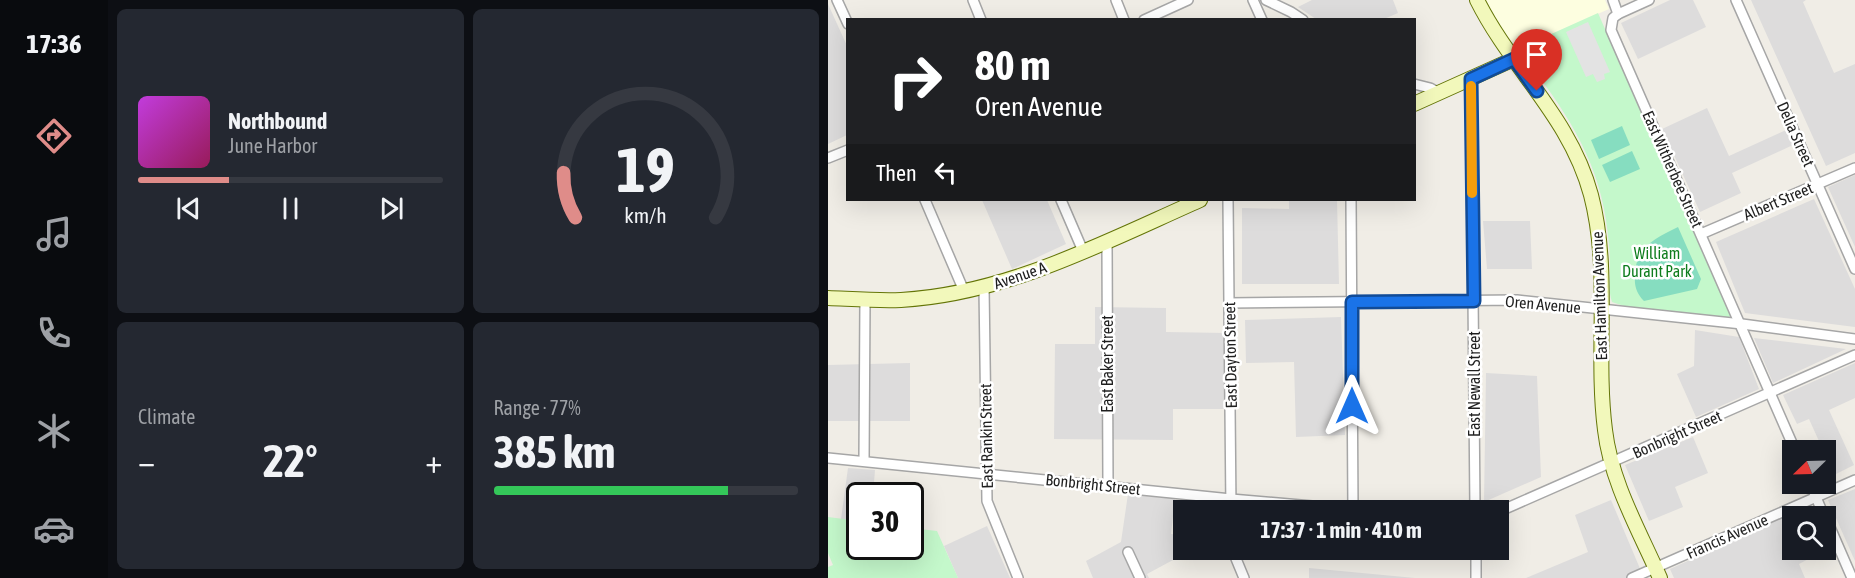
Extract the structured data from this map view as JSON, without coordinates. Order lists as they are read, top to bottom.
{
  "streets": {
    "street": [
      "Delia Street",
      "East Witherbee Street",
      "Albert Street",
      "Avenue A",
      "East Hamilton Avenue",
      "Oren Avenue",
      "East Dayton Street",
      "East Baker Street",
      "East Newall Street",
      "Bonbright Street",
      "East Rankin Street",
      "Francis Avenue"
    ]
  },
  "crossings": [
    ["Delia Street", "Albert Street"],
    ["East Witherbee Street", "Albert Street"],
    ["East Witherbee Street", "Oren Avenue"],
    ["East Witherbee Street", "Bonbright Street"],
    ["Avenue A", "East Baker Street"],
    ["Avenue A", "East Rankin Street"],
    ["East Hamilton Avenue", "Oren Avenue"],
    ["East Hamilton Avenue", "Bonbright Street"],
    ["East Hamilton Avenue", "Francis Avenue"],
    ["Oren Avenue", "East Dayton Street"],
    ["Oren Avenue", "East Newall Street"],
    ["East Dayton Street", "Bonbright Street"],
    ["East Baker Street", "Bonbright Street"],
    ["Bonbright Street", "East Rankin Street"]
  ],
  "parks": ["William Durant Park"],
  "north": "bottom left",
  "page": {
    "tabs": "17:36",
    "turn": ["80 m", "Oren Avenue"],
    "song": ["Northbound", "June Harbor"],
    "then": "Then",
    "tile": [
      "Climate",
      ["Range · 77%", "385 km"]
    ],
    "heat": ["−", "22°", "+"],
    "limit": "30",
    "trip": "17:37 · 1 min · 410 m",
    "gauge": ["19", "km/h"]
  }
}
